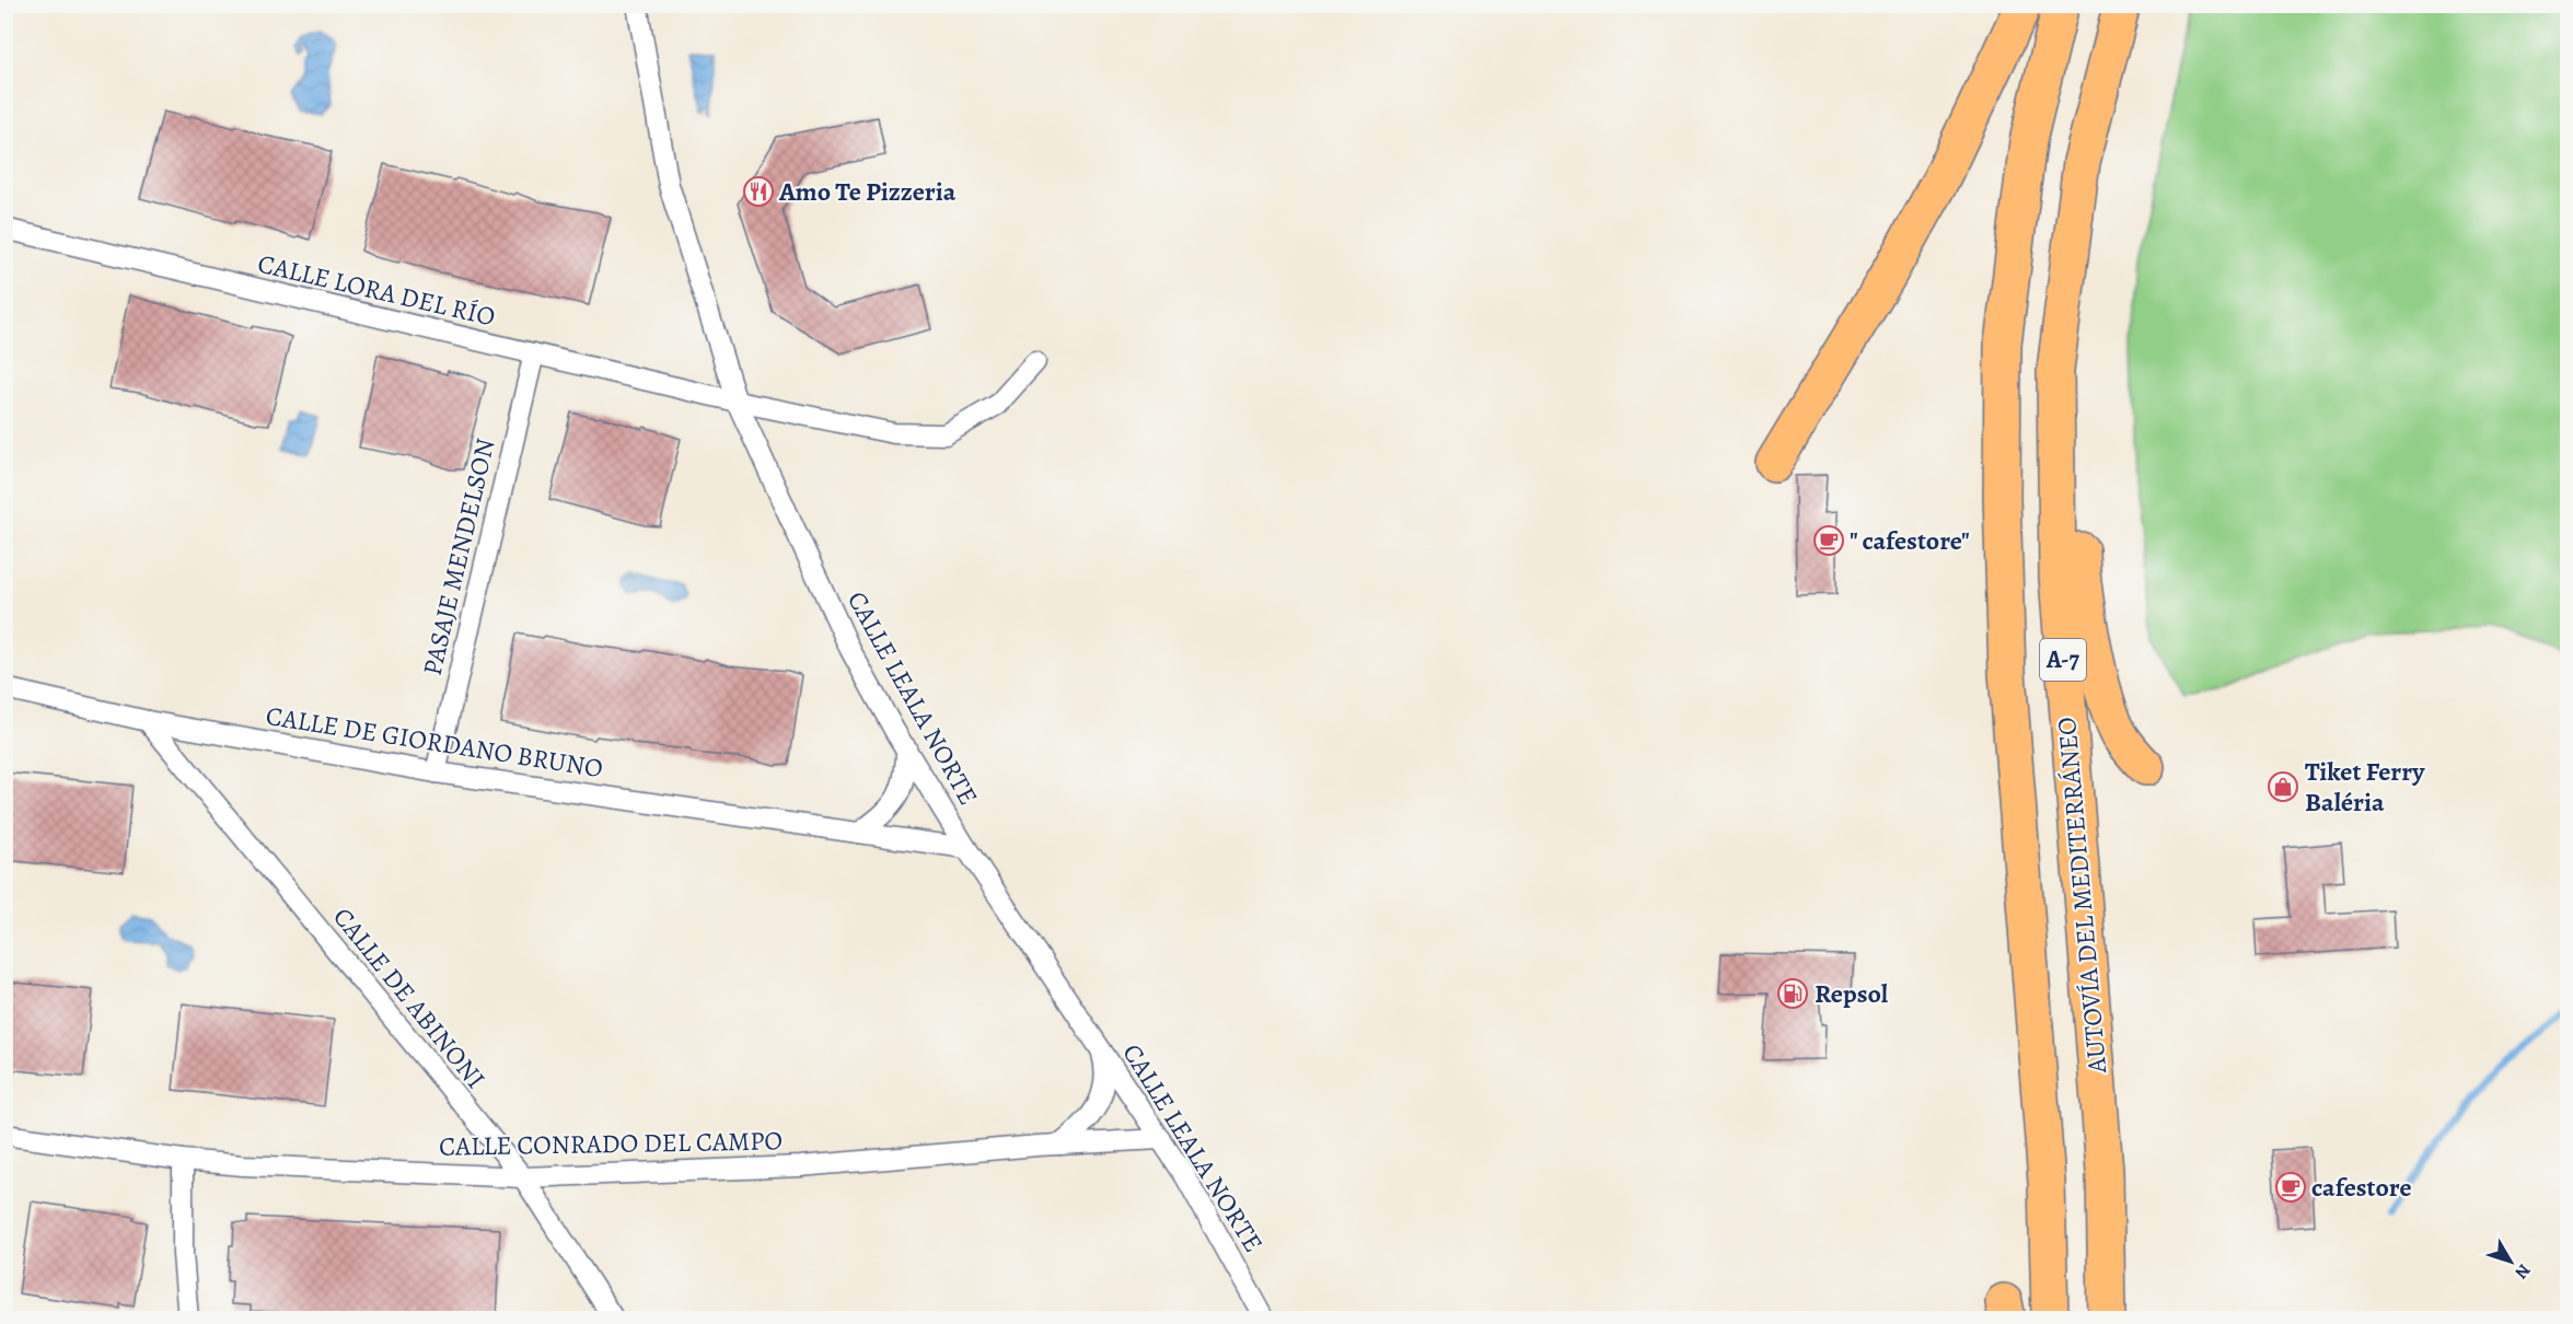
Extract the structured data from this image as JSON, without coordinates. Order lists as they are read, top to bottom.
{
  "streets": {
    "highway": ["A-7", "AUTOVÍA DEL MEDITERRÁNEO"],
    "street": [
      "CALLE LORA DEL RÍO",
      "PASAJE MENDELSON",
      "CALLE LEALA NORTE",
      "CALLE DE GIORDANO BRUNO",
      "CALLE DE ABINONI",
      "CALLE CONRADO DEL CAMPO"
    ]
  },
  "crossings": [
    ["CALLE LORA DEL RÍO", "PASAJE MENDELSON"],
    ["CALLE LORA DEL RÍO", "CALLE LEALA NORTE"],
    ["PASAJE MENDELSON", "CALLE DE GIORDANO BRUNO"],
    ["CALLE LEALA NORTE", "CALLE DE GIORDANO BRUNO"],
    ["CALLE LEALA NORTE", "CALLE CONRADO DEL CAMPO"],
    ["CALLE DE GIORDANO BRUNO", "CALLE DE ABINONI"],
    ["CALLE DE ABINONI", "CALLE CONRADO DEL CAMPO"]
  ],
  "places": {
    "restaurant": ["Amo Te Pizzeria"],
    "cafe": ["\" cafestore\"", "cafestore"],
    "shop": ["Tiket Ferry Baléria"],
    "fuel station": ["Repsol"]
  },
  "north": "bottom right"
}
